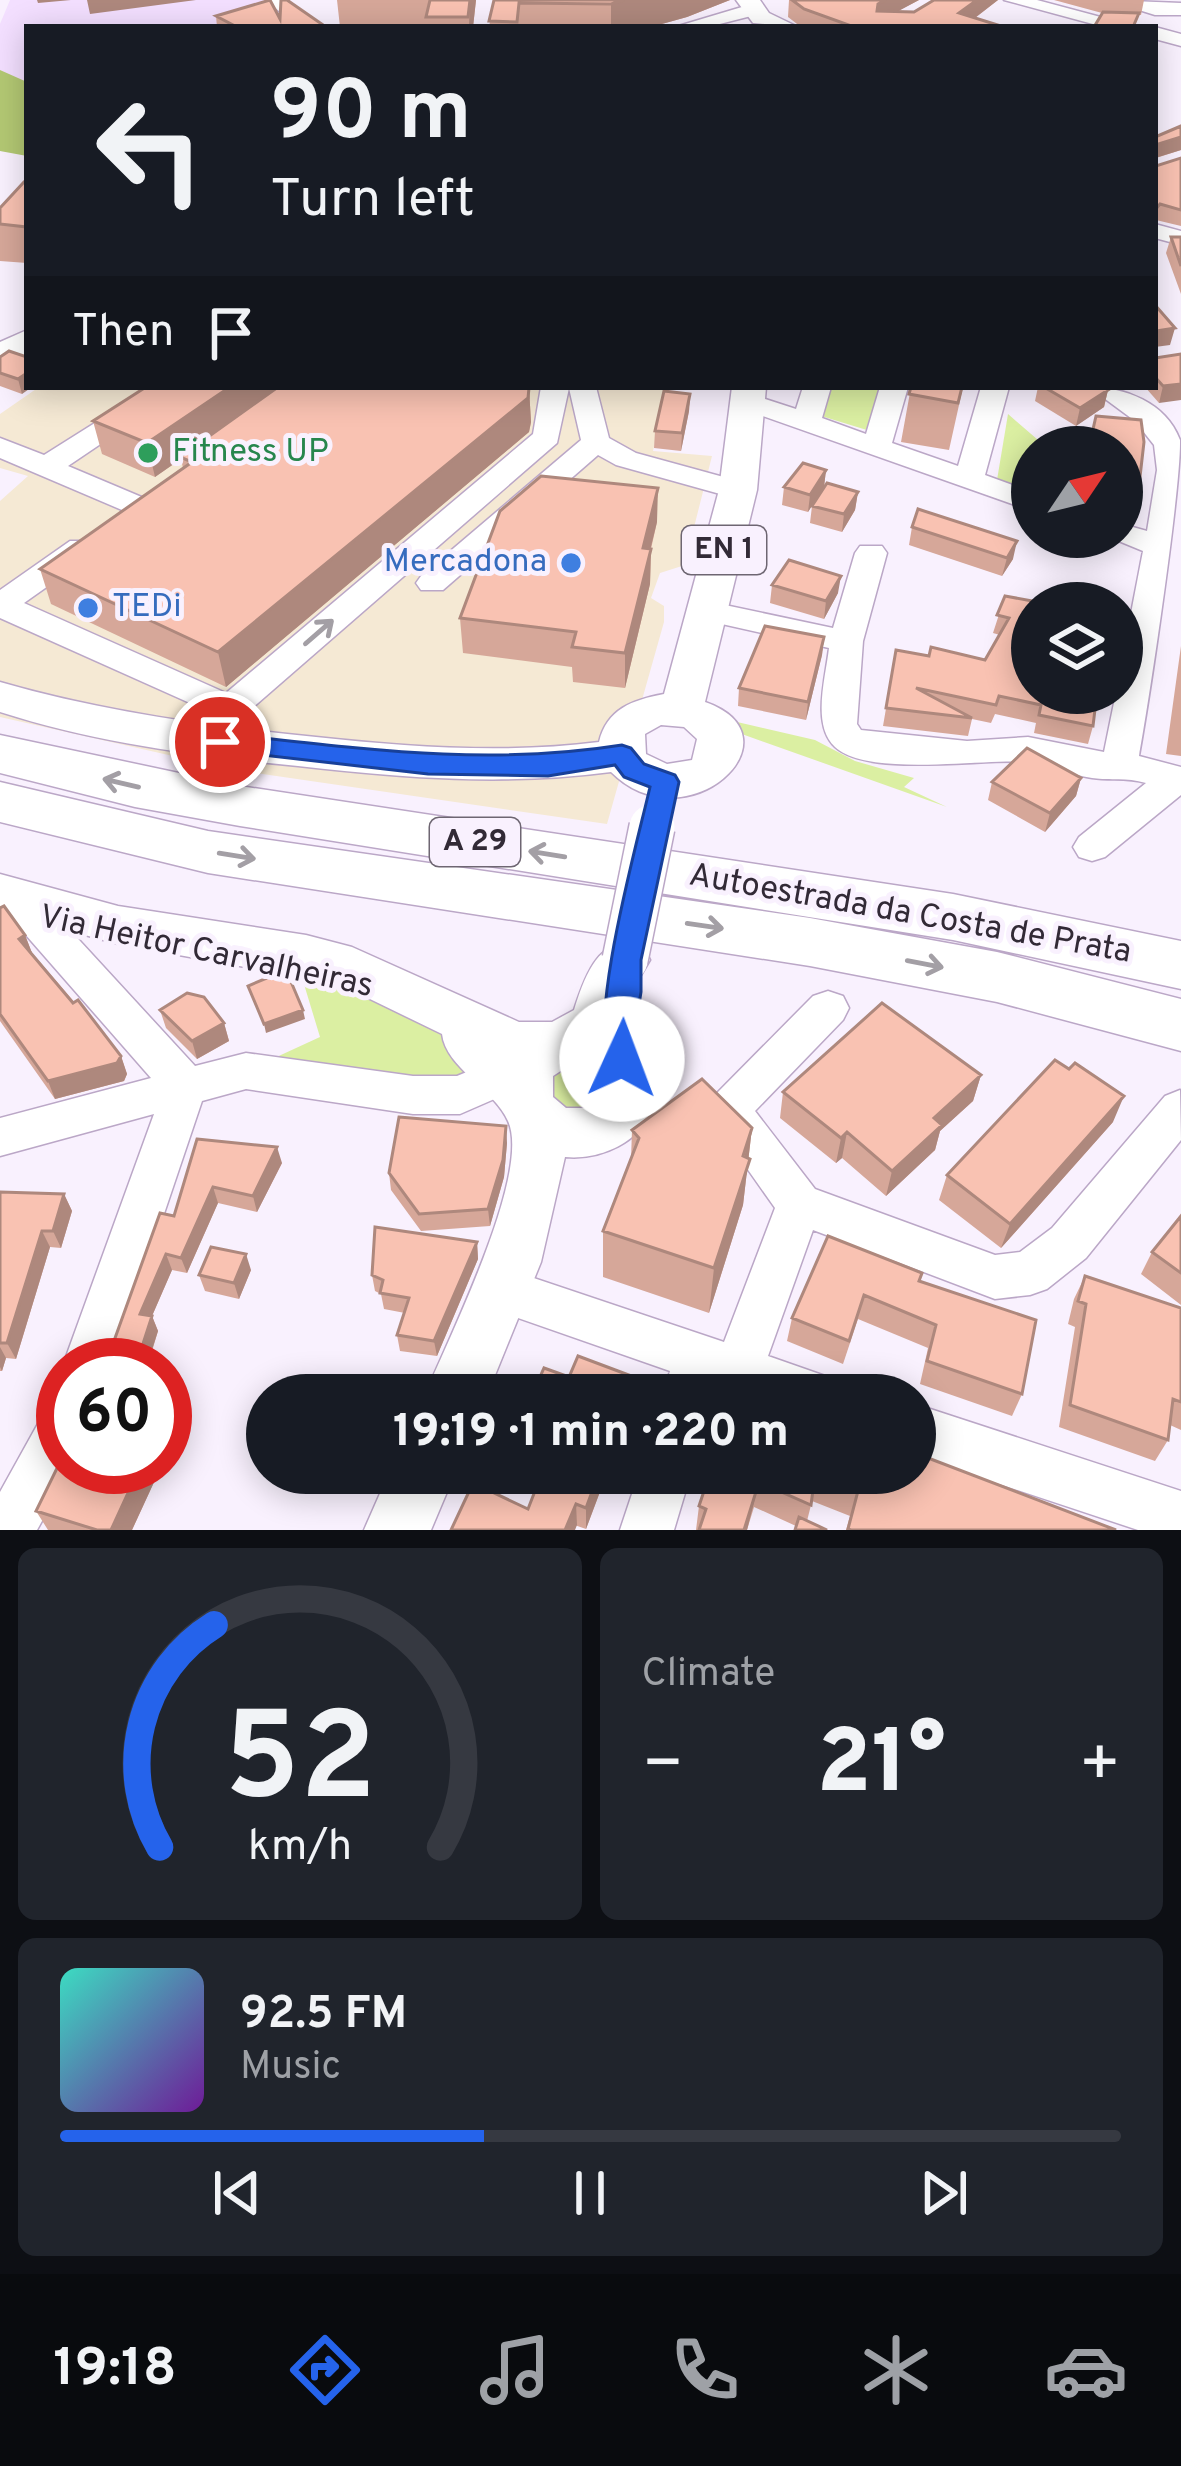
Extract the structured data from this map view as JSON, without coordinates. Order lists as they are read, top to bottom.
{
  "streets": {
    "highway": ["A 29", "Autoestrada da Costa de Prata"],
    "main road": ["EN 1", "Via Heitor Carvalheiras"]
  },
  "places": ["Fitness UP", "Mercadona", "TEDi"],
  "north": "top right",
  "page": {
    "turn": ["90 m", "Turn left"],
    "then": "Then",
    "limit": "60",
    "trip": "19:19 · 1 min · 220 m",
    "tile": "Climate",
    "heat": ["−", "21°", "+"],
    "song": ["92.5 FM", "Music"],
    "tabs": "19:18",
    "gauge": ["52", "km/h"]
  }
}
